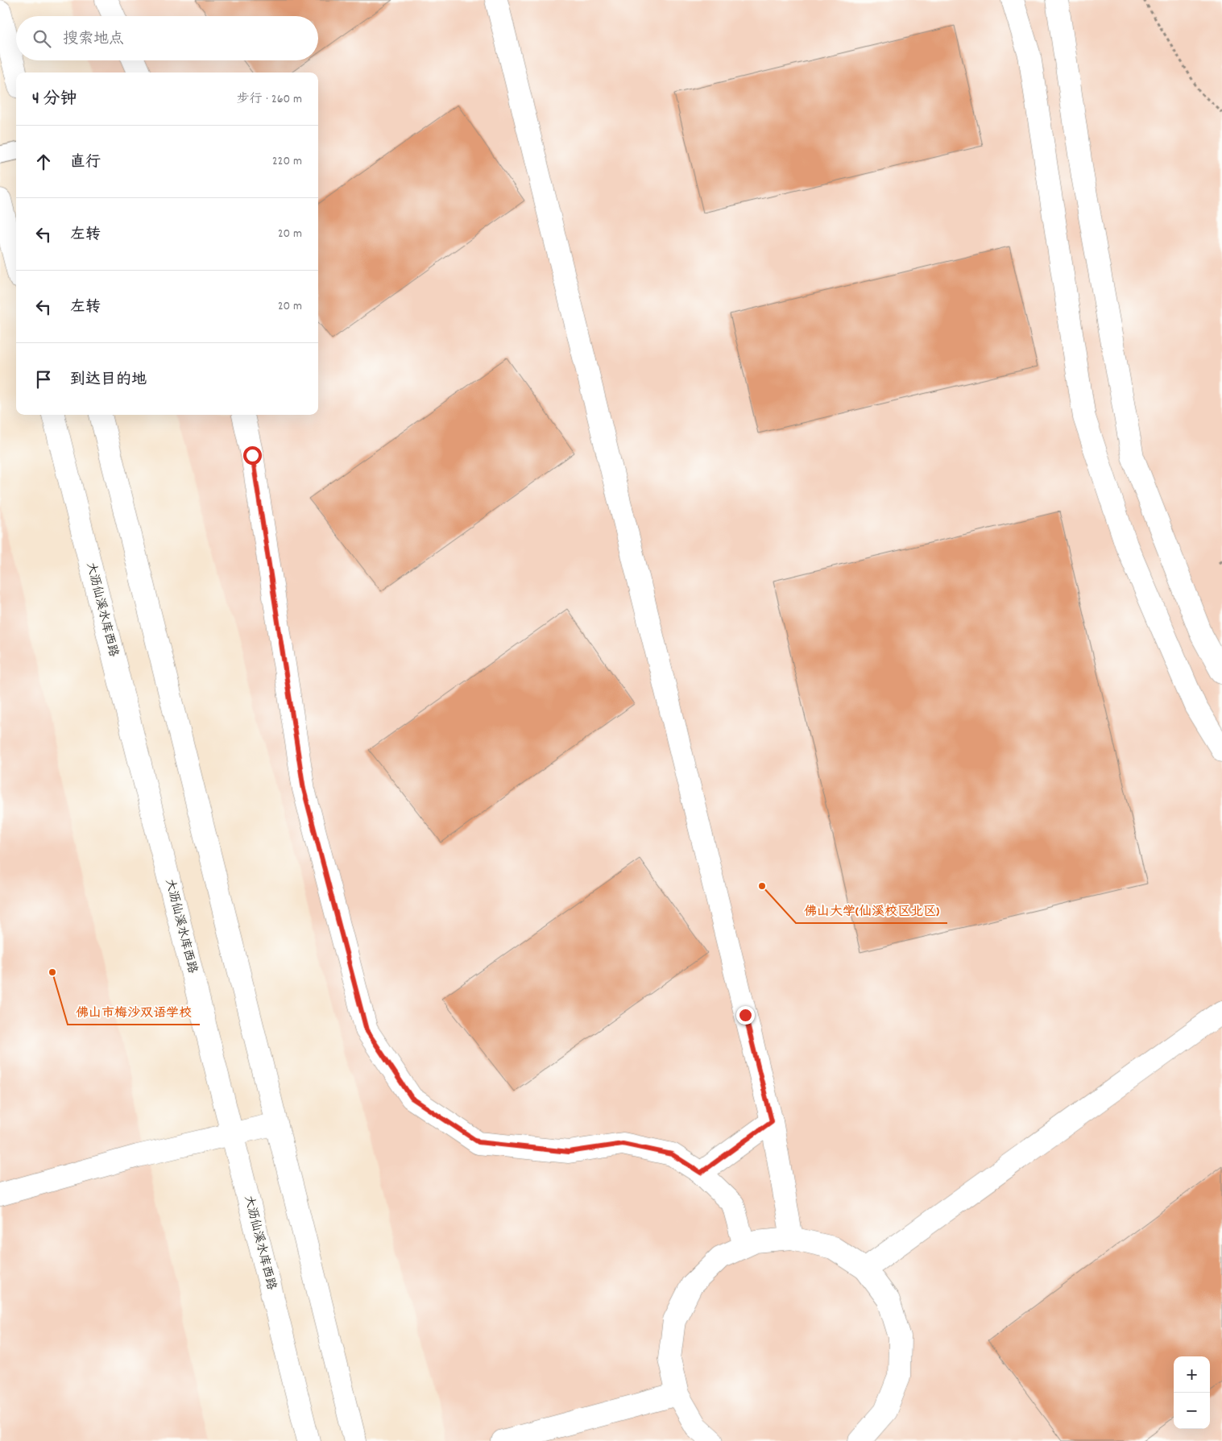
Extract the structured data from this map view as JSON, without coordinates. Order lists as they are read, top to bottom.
{
  "streets": {
    "street": ["大沥仙溪水库西路"]
  },
  "places": ["佛山大学(仙溪校区北区)", "佛山市梅沙双语学校"],
  "page": {
    "search": "搜索地点",
    "heading": ["4 分钟", "步行 · 260 m"],
    "list": [
      ["直行", "220 m"],
      ["左转", "20 m"],
      ["左转", "20 m"],
      "到达目的地"
    ],
    "map_buttons": ["+", "−"]
  }
}
